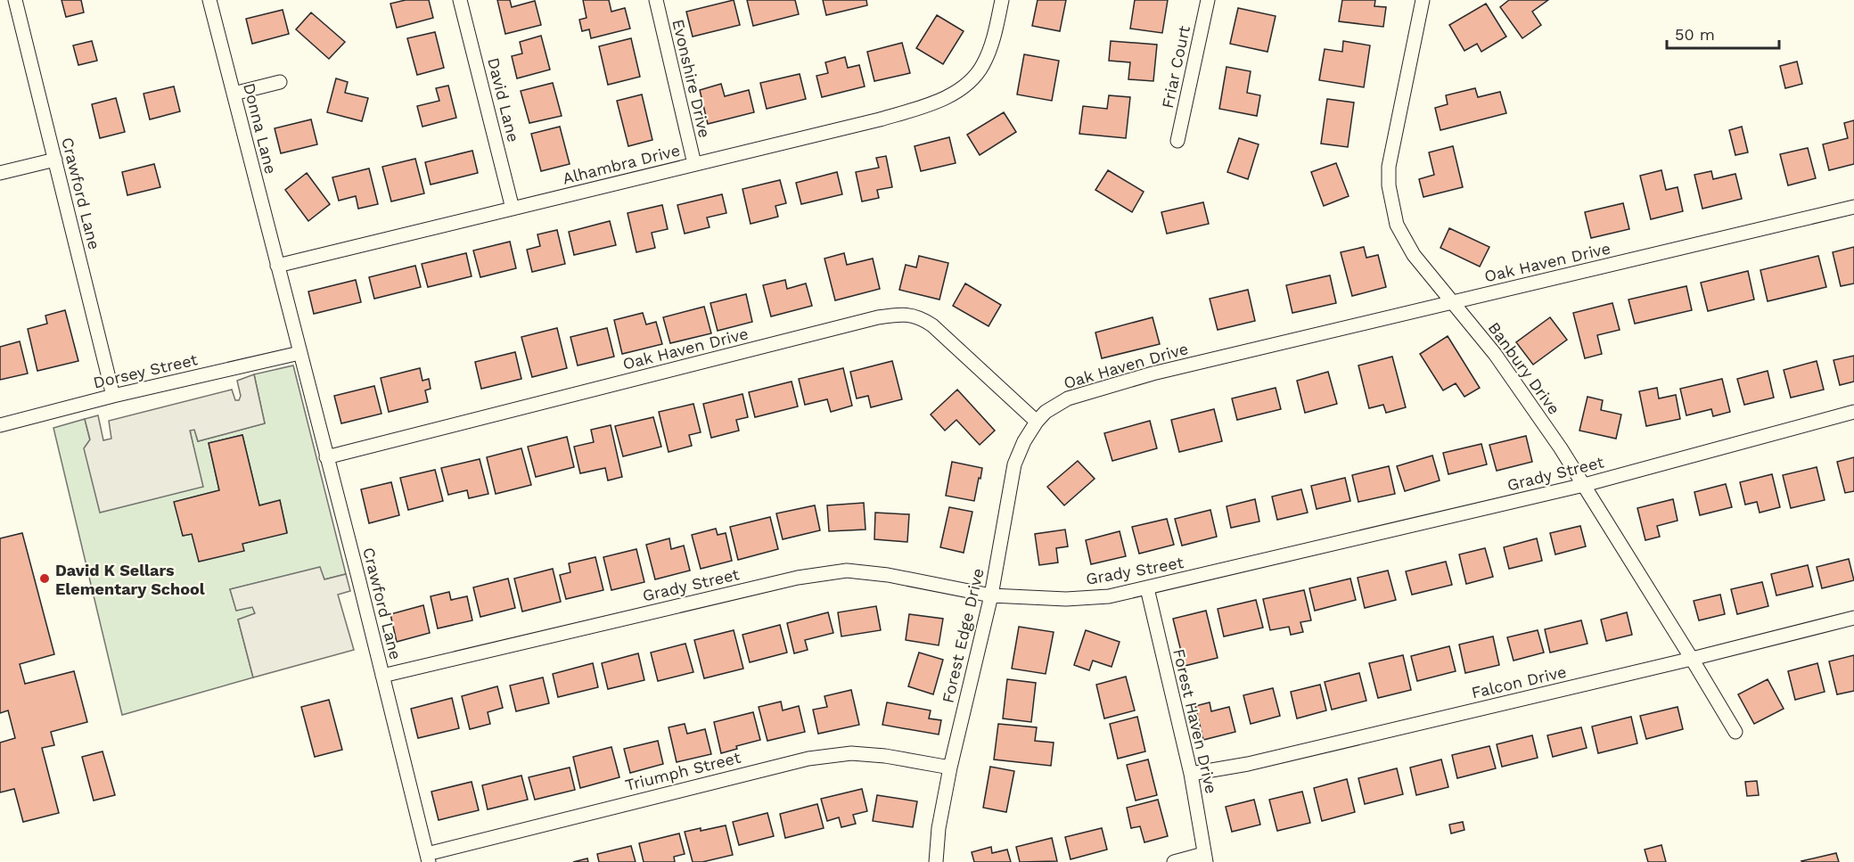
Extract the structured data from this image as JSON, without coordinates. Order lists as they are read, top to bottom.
{
  "streets": {
    "street": [
      "Friar Court",
      "Evonshire Drive",
      "David Lane",
      "Donna Lane",
      "Alhambra Drive",
      "Crawford Lane",
      "Oak Haven Drive",
      "Banbury Drive",
      "Dorsey Street",
      "Grady Street",
      "Forest Edge Drive",
      "Falcon Drive",
      "Forest Haven Drive",
      "Triumph Street"
    ]
  },
  "crossings": [
    ["Evonshire Drive", "Alhambra Drive"],
    ["David Lane", "Alhambra Drive"],
    ["Donna Lane", "Alhambra Drive"],
    ["Crawford Lane", "Oak Haven Drive"],
    ["Crawford Lane", "Dorsey Street"],
    ["Crawford Lane", "Grady Street"],
    ["Crawford Lane", "Triumph Street"],
    ["Oak Haven Drive", "Banbury Drive"],
    ["Oak Haven Drive", "Forest Edge Drive"],
    ["Banbury Drive", "Grady Street"],
    ["Banbury Drive", "Falcon Drive"],
    ["Grady Street", "Forest Edge Drive"],
    ["Grady Street", "Forest Haven Drive"],
    ["Forest Edge Drive", "Triumph Street"],
    ["Falcon Drive", "Forest Haven Drive"]
  ],
  "places": ["David K Sellars Elementary School"],
  "scale_bar": "50 m"
}
